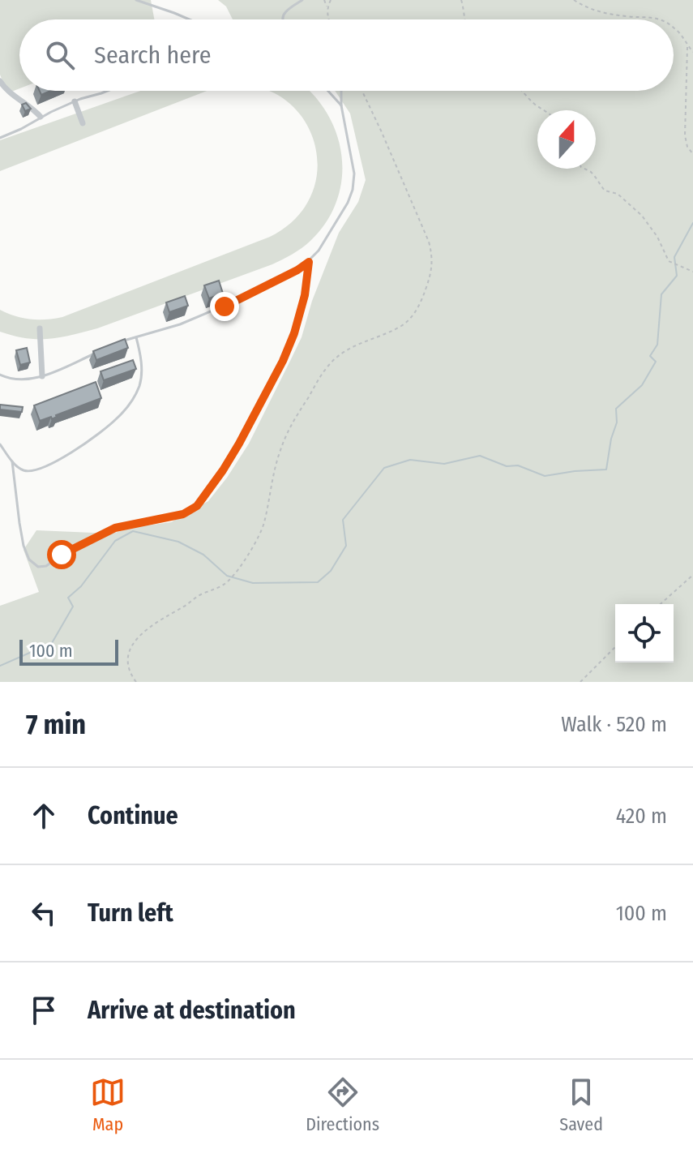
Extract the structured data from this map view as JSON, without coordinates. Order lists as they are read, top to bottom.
{
  "scale_bar": "100 m",
  "north": "top",
  "page": {
    "search": "Search here",
    "scale": "100 m",
    "heading": ["7 min", "Walk · 520 m"],
    "list": [
      ["Continue", "420 m"],
      ["Turn left", "100 m"],
      "Arrive at destination"
    ],
    "nav": ["Map", "Directions", "Saved"]
  }
}
